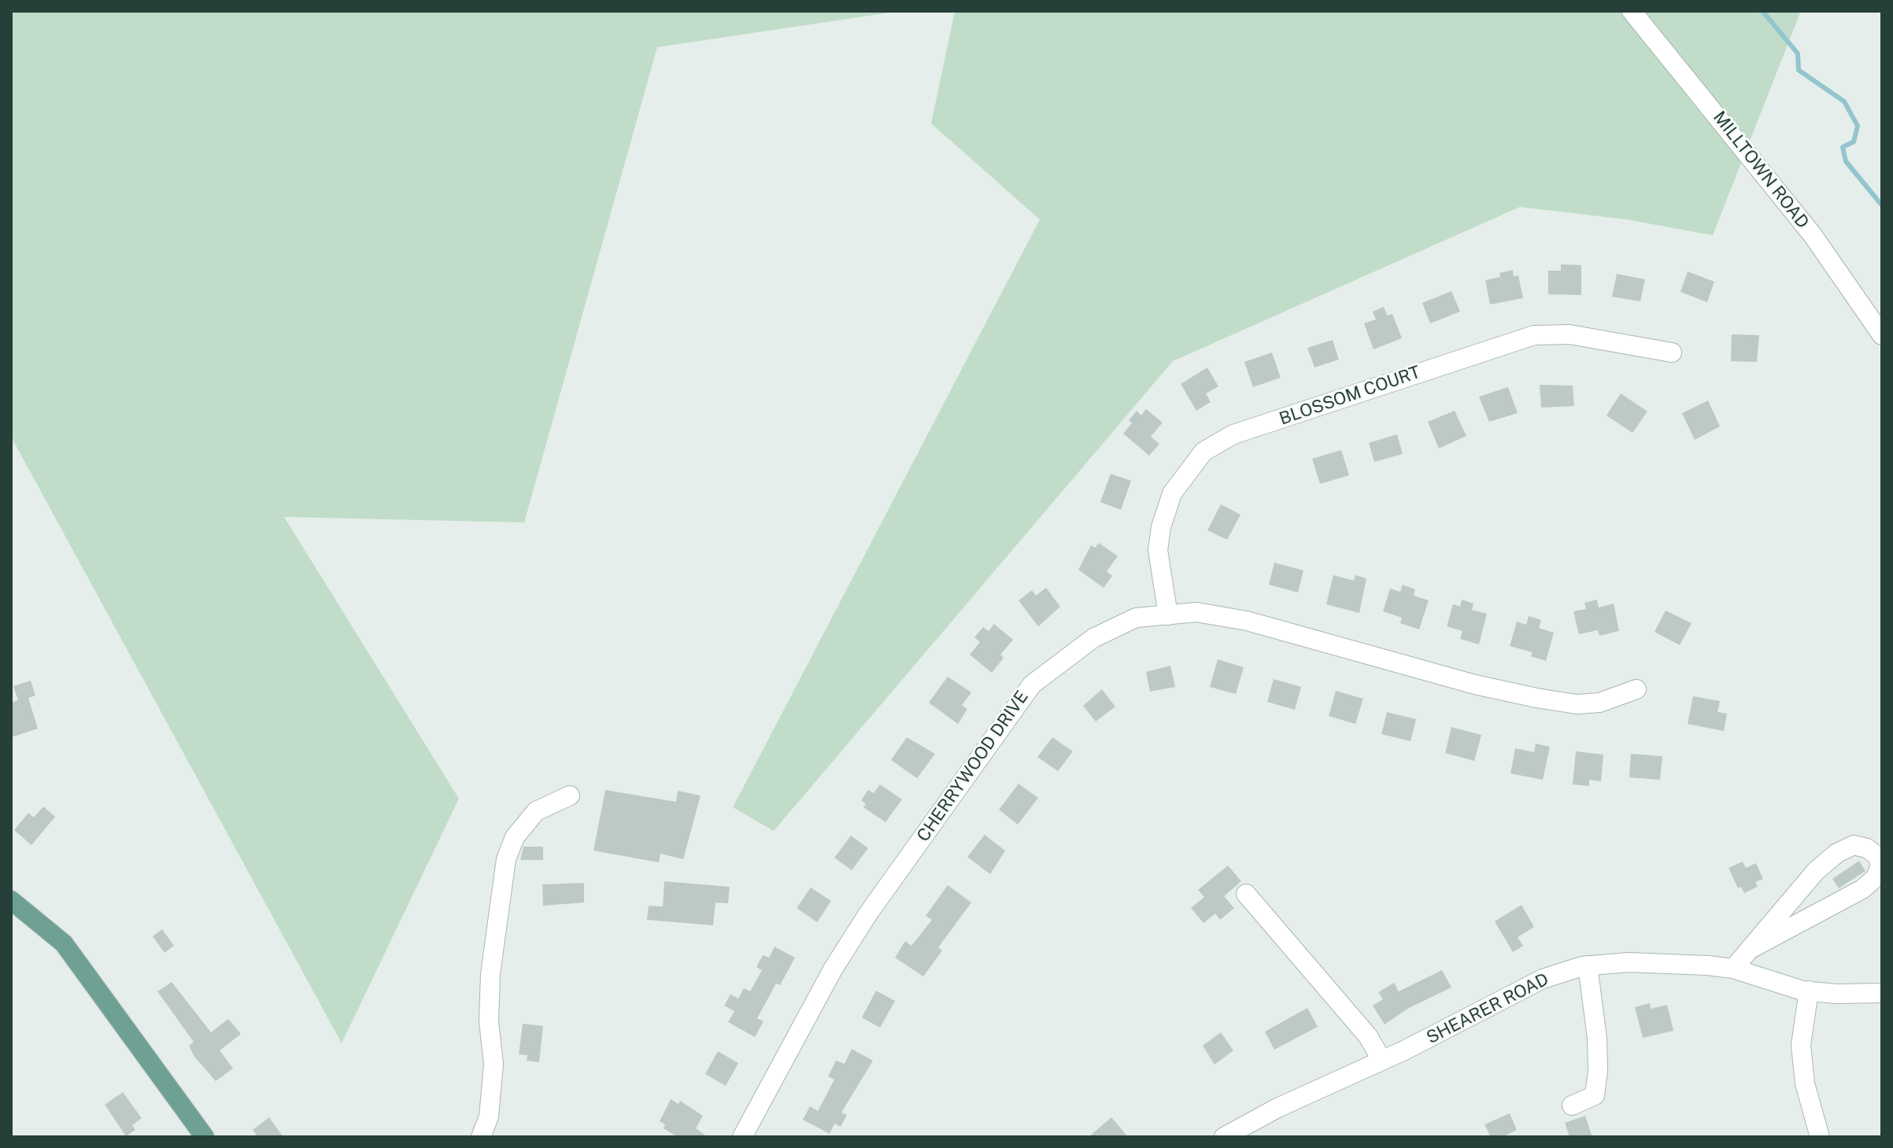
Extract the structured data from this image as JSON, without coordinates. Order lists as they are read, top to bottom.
{
  "streets": {
    "street": [
      "MILLTOWN ROAD",
      "BLOSSOM COURT",
      "CHERRYWOOD DRIVE",
      "SHEARER ROAD"
    ]
  },
  "crossings": [
    ["BLOSSOM COURT", "CHERRYWOOD DRIVE"]
  ]
}
